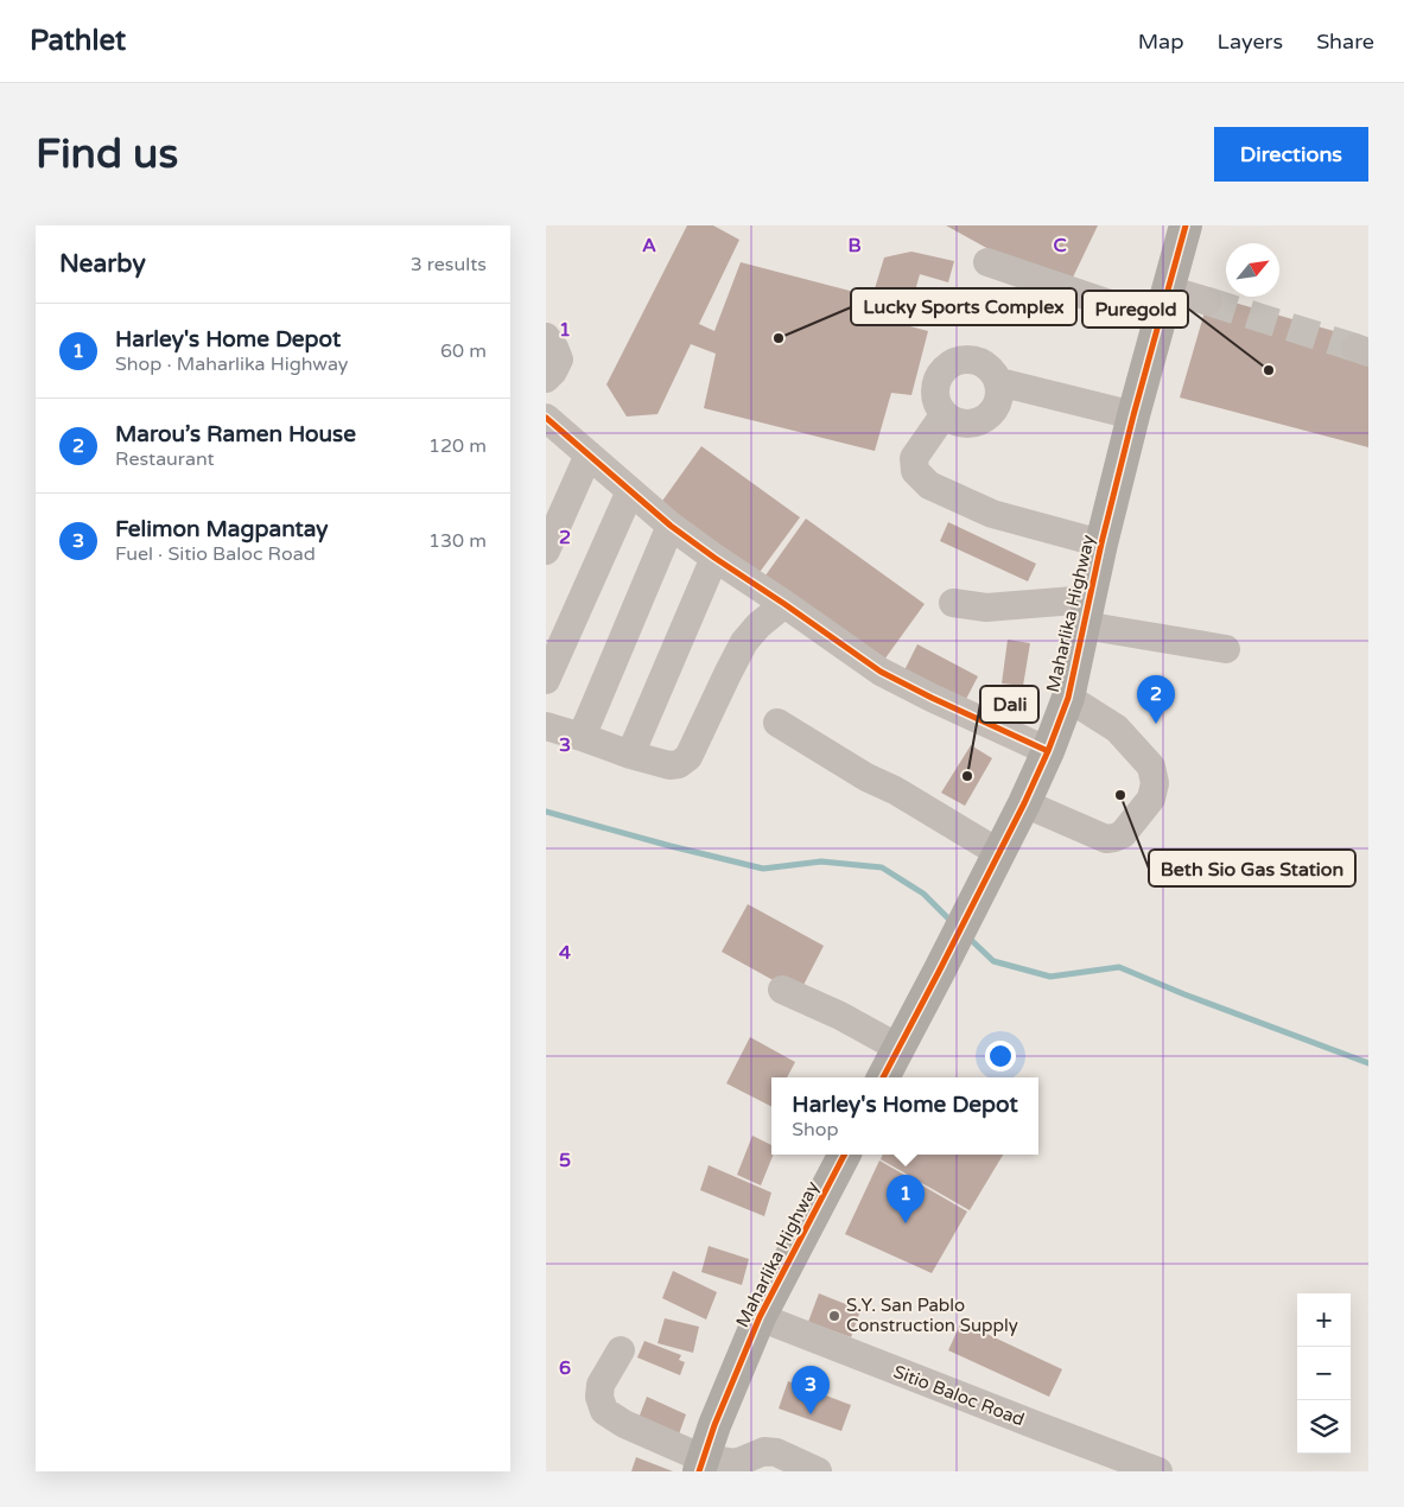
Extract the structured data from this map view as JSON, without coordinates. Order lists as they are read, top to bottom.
{
  "streets": {
    "main road": ["Maharlika Highway"],
    "street": ["Sitio Baloc Road"]
  },
  "crossings": [
    ["Maharlika Highway", "Sitio Baloc Road"]
  ],
  "places": [
    "Lucky Sports Complex",
    "Puregold",
    "Dali",
    "Beth Sio Gas Station",
    "S.Y. San Pablo Construction Supply"
  ],
  "north": "top right",
  "page": {
    "header": "Pathlet",
    "nav": ["Map", "Layers", "Share"],
    "buttons": "Directions",
    "title": "Find us",
    "heading": ["Nearby", "3 results"],
    "list": [
      {
        "mark": "1",
        "name": "Harley's Home Depot",
        "note": "Shop · Maharlika Highway",
        "value": "60 m"
      },
      {
        "mark": "2",
        "name": "Marou’s Ramen House",
        "note": "Restaurant",
        "value": "120 m"
      },
      {
        "mark": "3",
        "name": "Felimon Magpantay",
        "note": "Fuel · Sitio Baloc Road",
        "value": "130 m"
      }
    ],
    "pins": ["2", "1", "3"],
    "popup": ["Harley's Home Depot", "Shop"],
    "map_buttons": ["+", "−"]
  },
  "grid": {
    "columns": ["A", "B", "C"],
    "rows": [
      "1",
      "2",
      "3",
      "4",
      "5",
      "6"
    ]
  }
}
